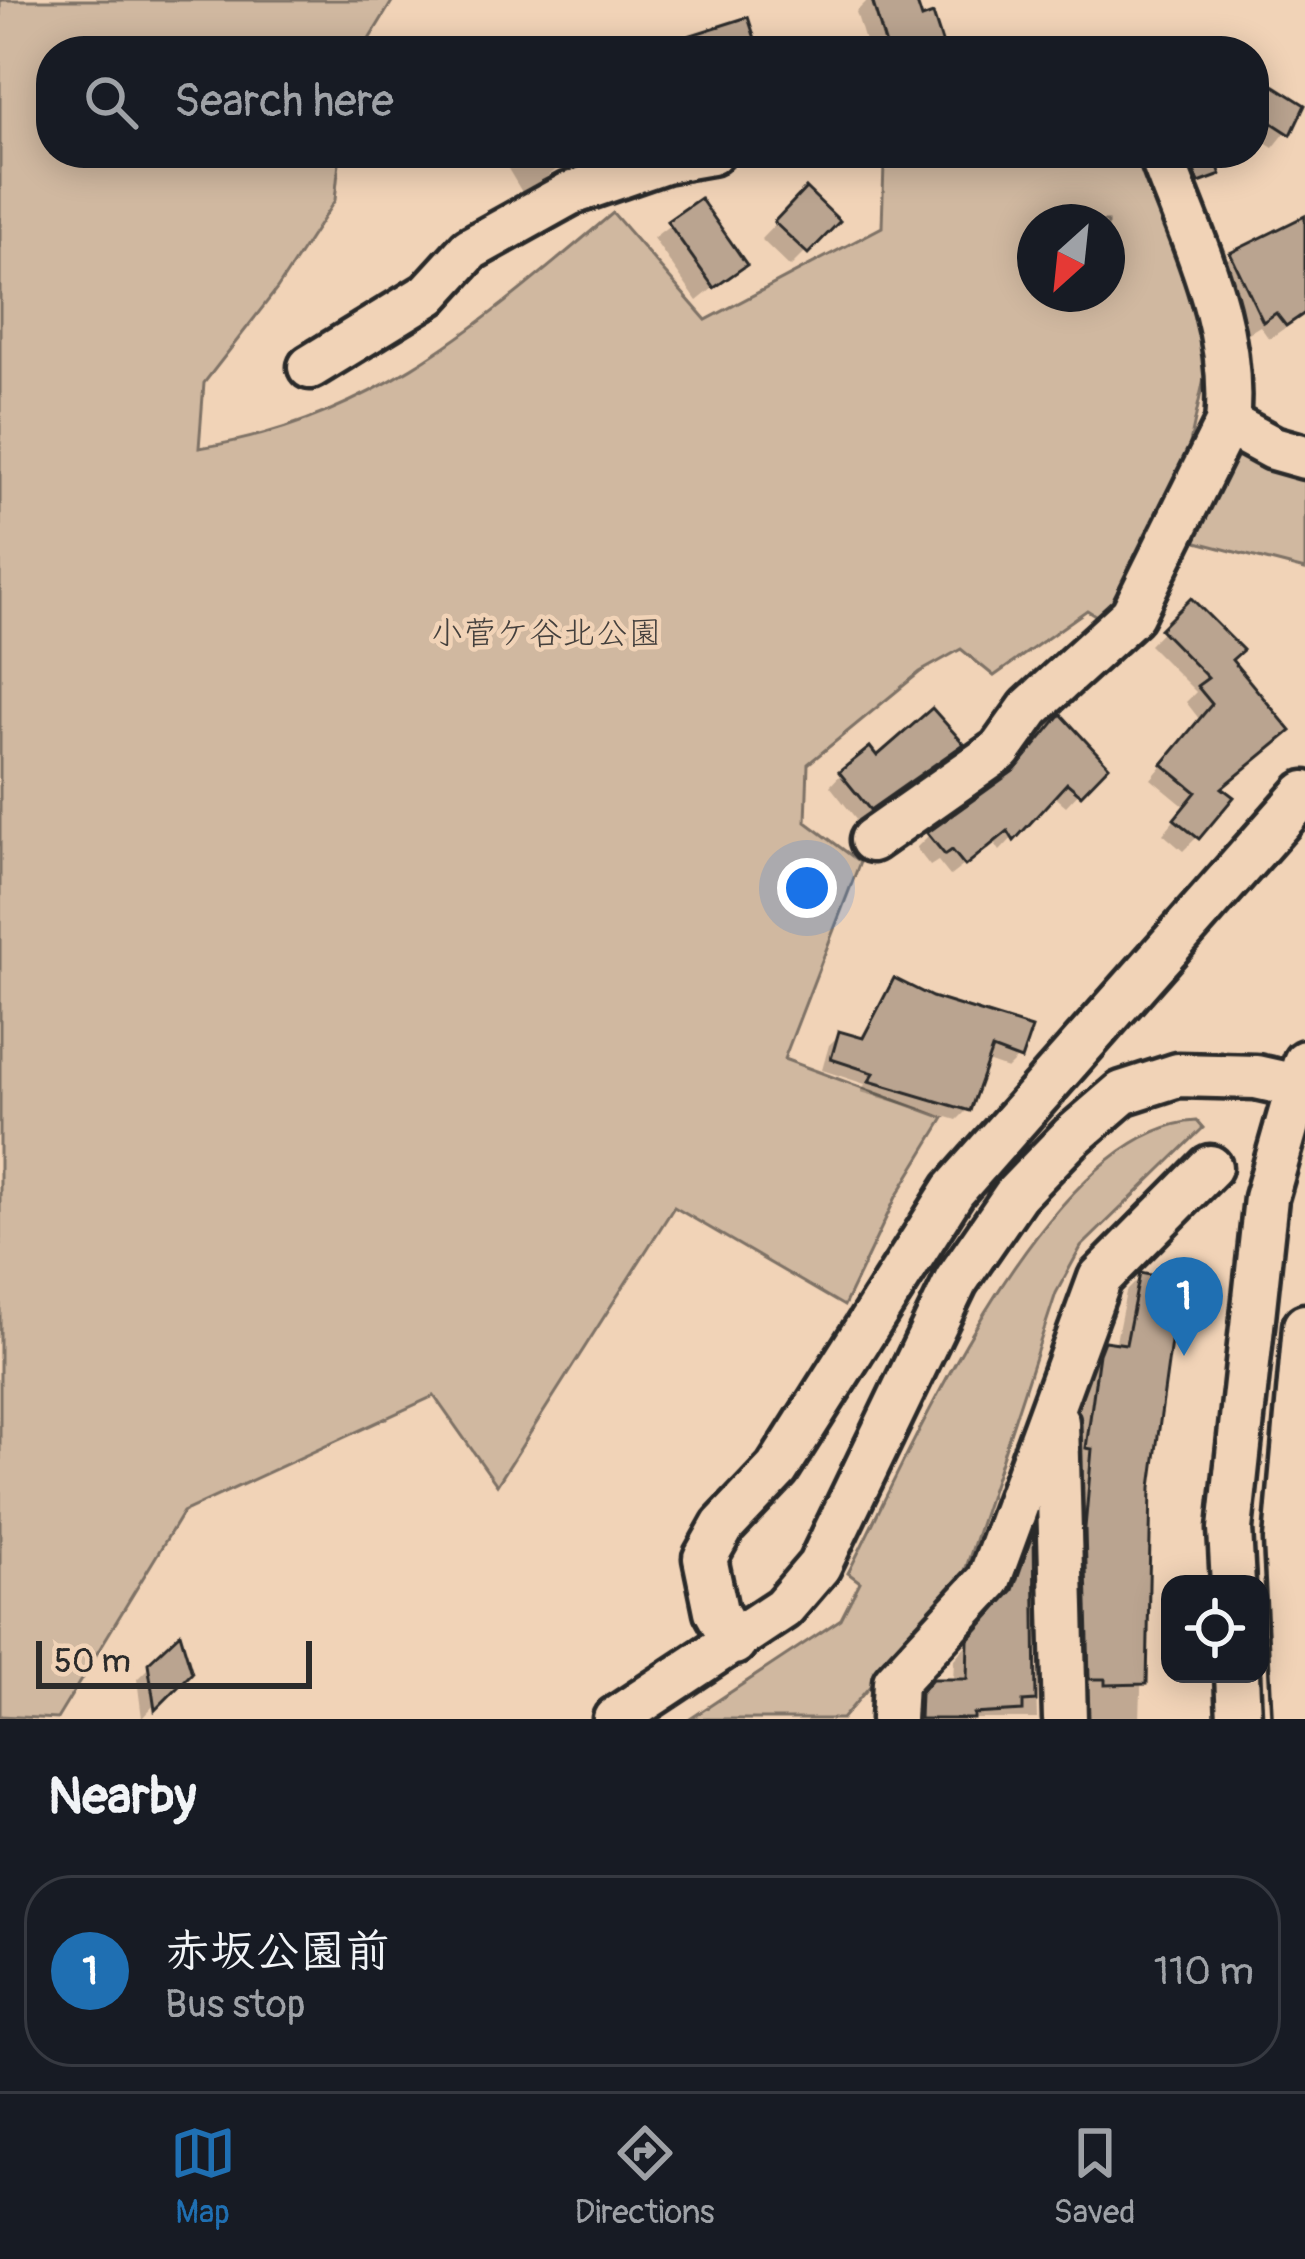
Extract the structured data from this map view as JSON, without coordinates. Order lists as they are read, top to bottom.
{
  "parks": ["小菅ケ谷北公園"],
  "scale_bar": "50 m",
  "north": "bottom left",
  "page": {
    "search": "Search here",
    "pins": "1",
    "scale": "50 m",
    "heading": "Nearby",
    "list": [
      {
        "mark": "1",
        "name": "赤坂公園前",
        "note": "Bus stop",
        "value": "110 m"
      }
    ],
    "nav": ["Map", "Directions", "Saved"]
  }
}
